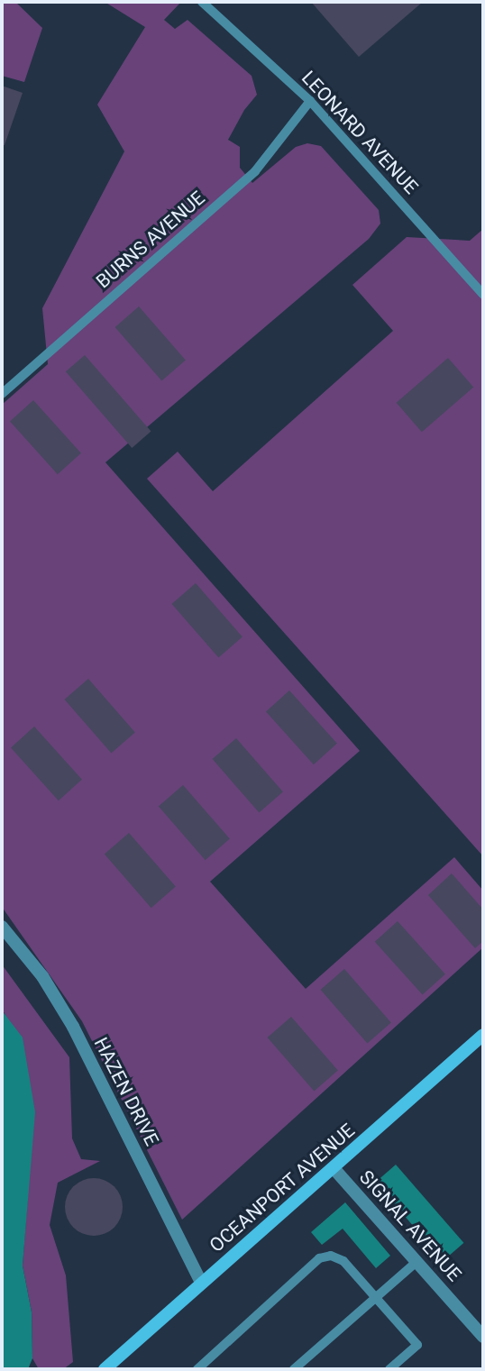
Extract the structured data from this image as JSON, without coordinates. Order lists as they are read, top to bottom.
{
  "streets": {
    "main road": ["OCEANPORT AVENUE"],
    "street": ["HAZEN DRIVE", "SIGNAL AVENUE"],
    "lane": ["LEONARD AVENUE", "BURNS AVENUE"]
  },
  "crossings": [
    ["LEONARD AVENUE", "BURNS AVENUE"],
    ["HAZEN DRIVE", "OCEANPORT AVENUE"],
    ["OCEANPORT AVENUE", "SIGNAL AVENUE"]
  ]
}
